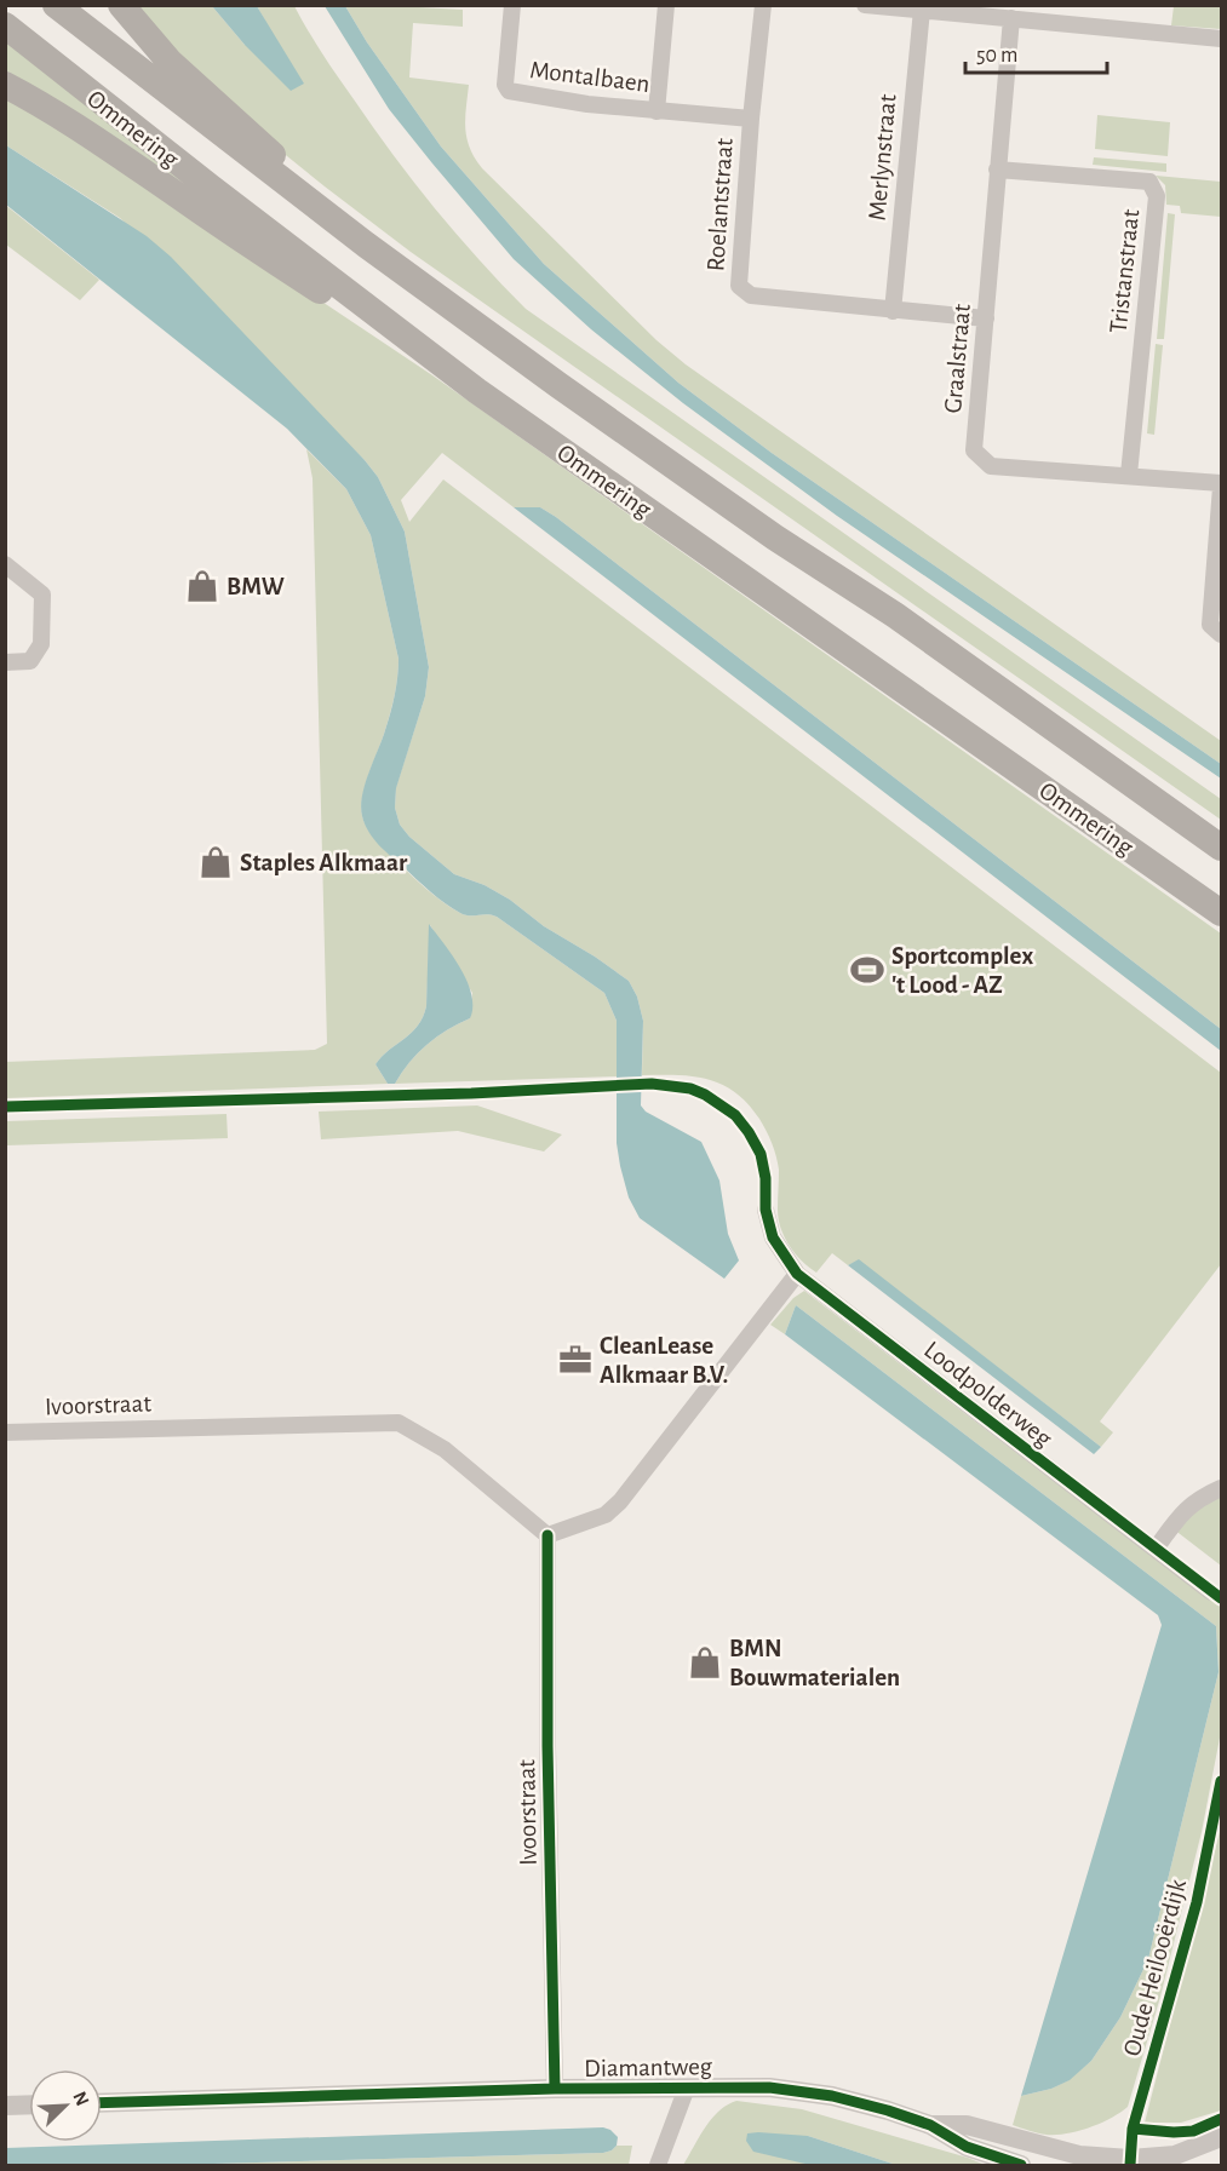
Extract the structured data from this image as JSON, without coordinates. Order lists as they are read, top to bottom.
{
  "streets": {
    "highway": ["Ommering"],
    "street": [
      "Montalbaen",
      "Merlynstraat",
      "Roelantstraat",
      "Tristanstraat",
      "Graalstraat",
      "Loodpolderweg",
      "Ivoorstraat",
      "Diamantweg"
    ],
    "cycle path": ["Oude Heilooërdijk"]
  },
  "crossings": [
    ["Montalbaen", "Roelantstraat"],
    ["Merlynstraat", "Roelantstraat"],
    ["Roelantstraat", "Graalstraat"],
    ["Tristanstraat", "Graalstraat"],
    ["Ivoorstraat", "Diamantweg"]
  ],
  "places": {
    "shop": ["BMW", "Staples Alkmaar", "BMN Bouwmaterialen"],
    "sports": ["Sportcomplex 't Lood - AZ"],
    "office": ["CleanLease Alkmaar B.V."]
  },
  "scale_bar": "50 m",
  "north": "top right"
}
